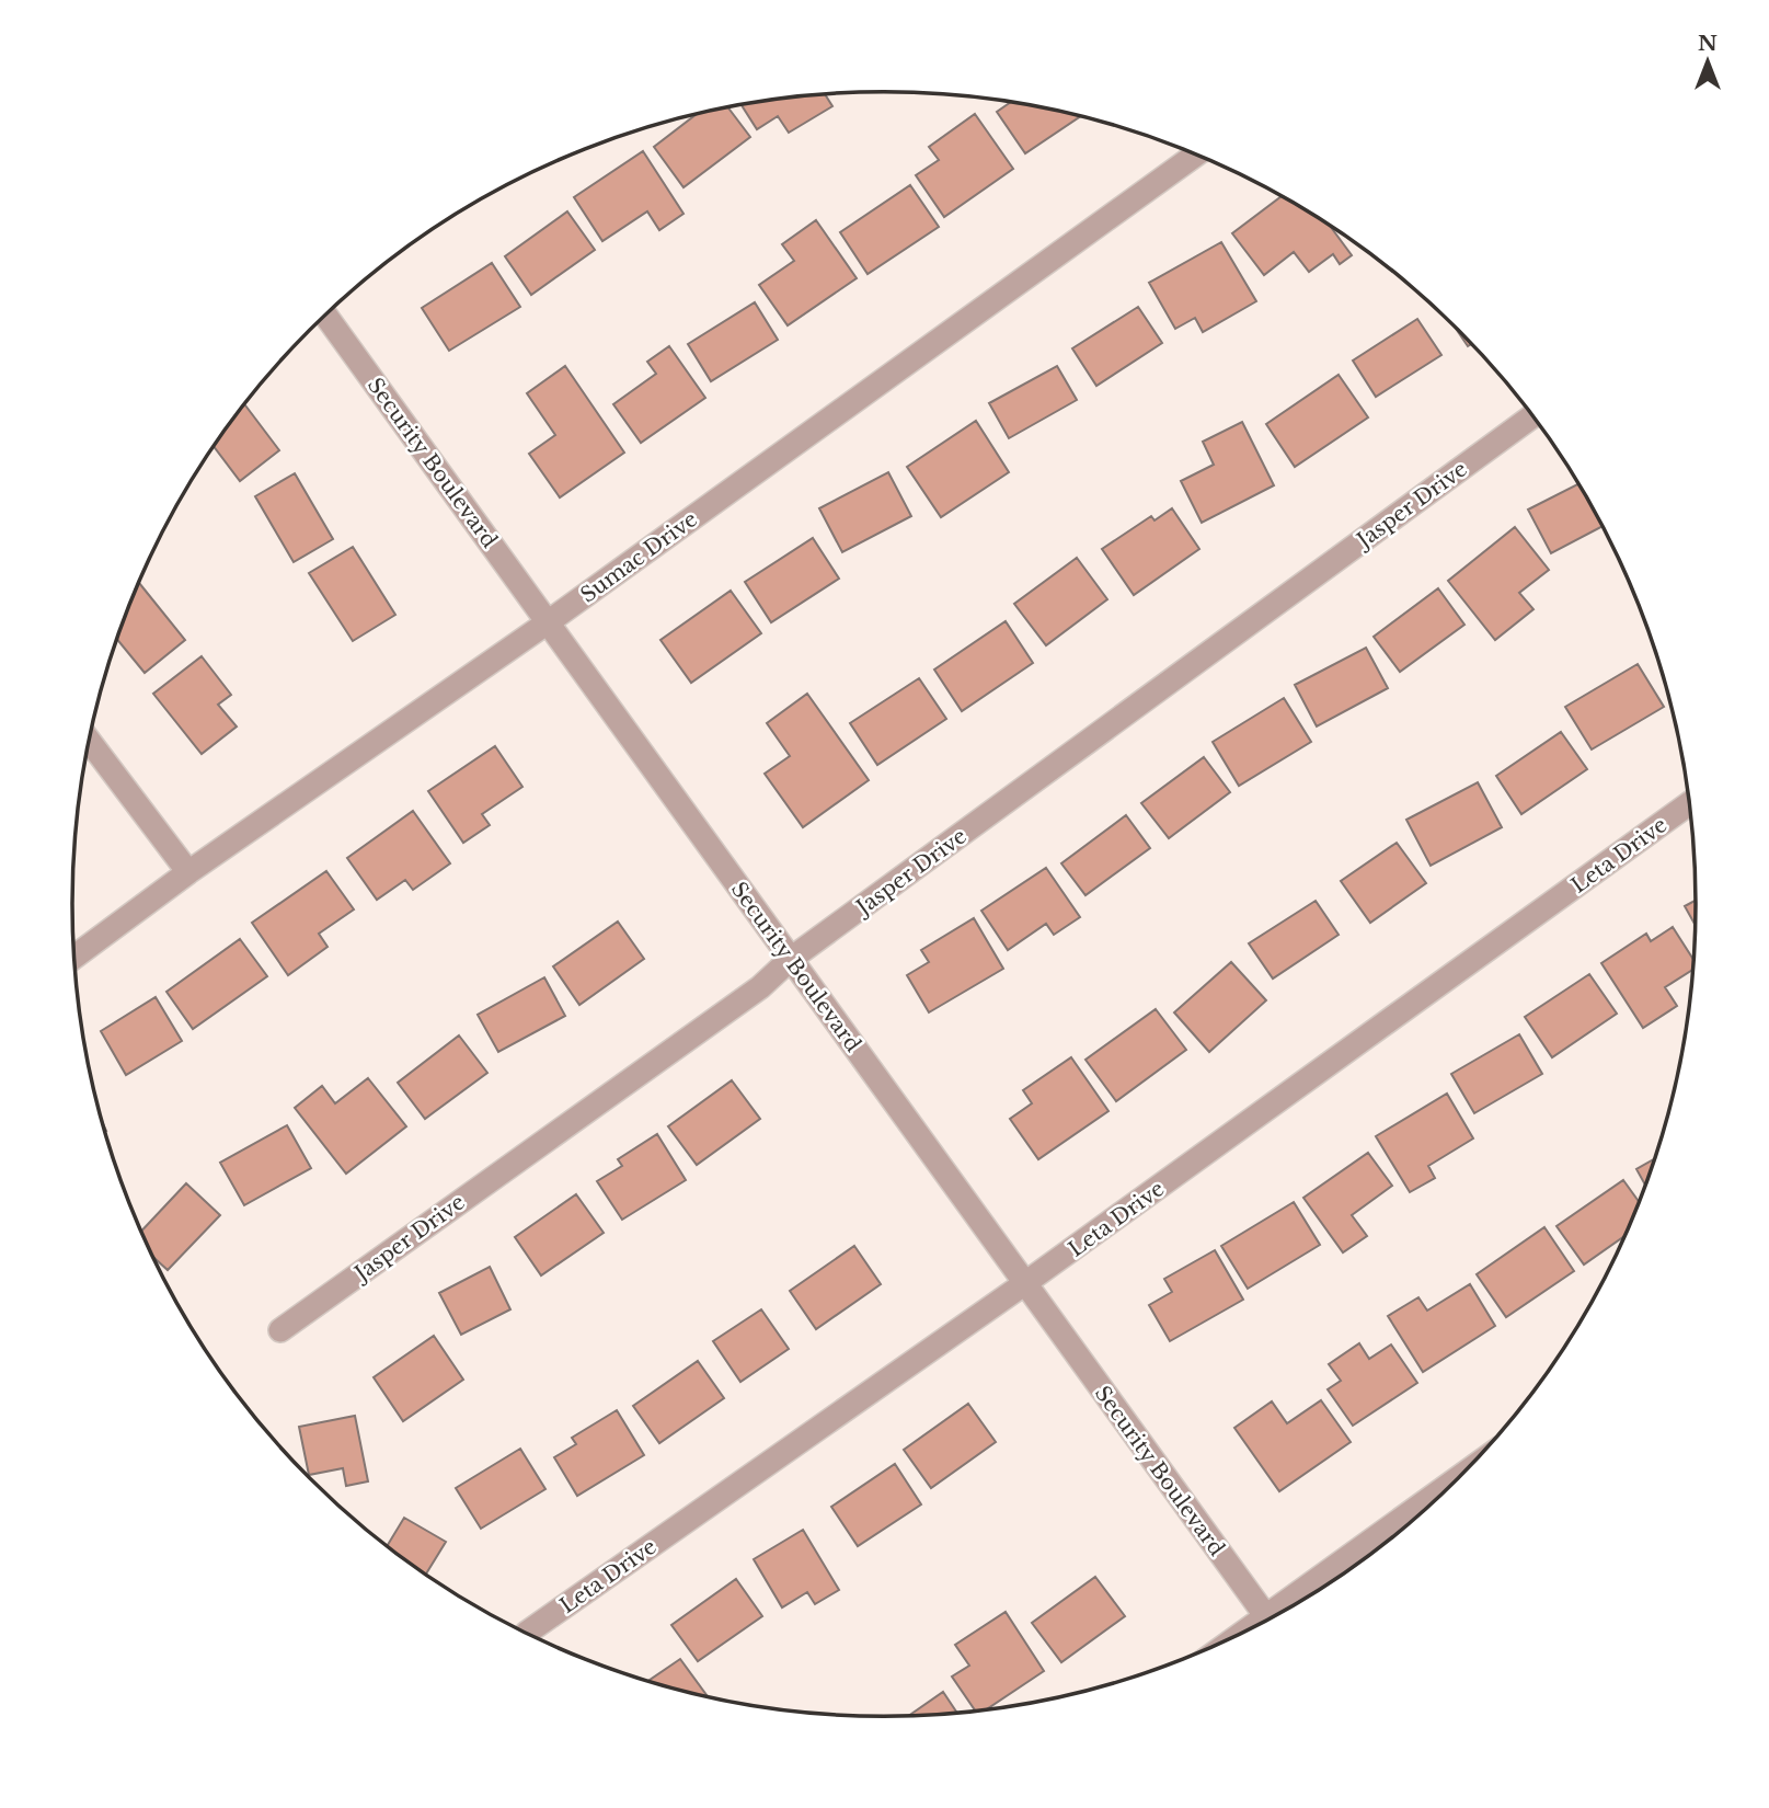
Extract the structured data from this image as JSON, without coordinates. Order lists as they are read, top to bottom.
{
  "streets": {
    "street": [
      "Security Boulevard",
      "Jasper Drive",
      "Sumac Drive",
      "Leta Drive"
    ]
  },
  "crossings": [
    ["Security Boulevard", "Jasper Drive"],
    ["Security Boulevard", "Sumac Drive"],
    ["Security Boulevard", "Leta Drive"]
  ],
  "north": "top"
}
